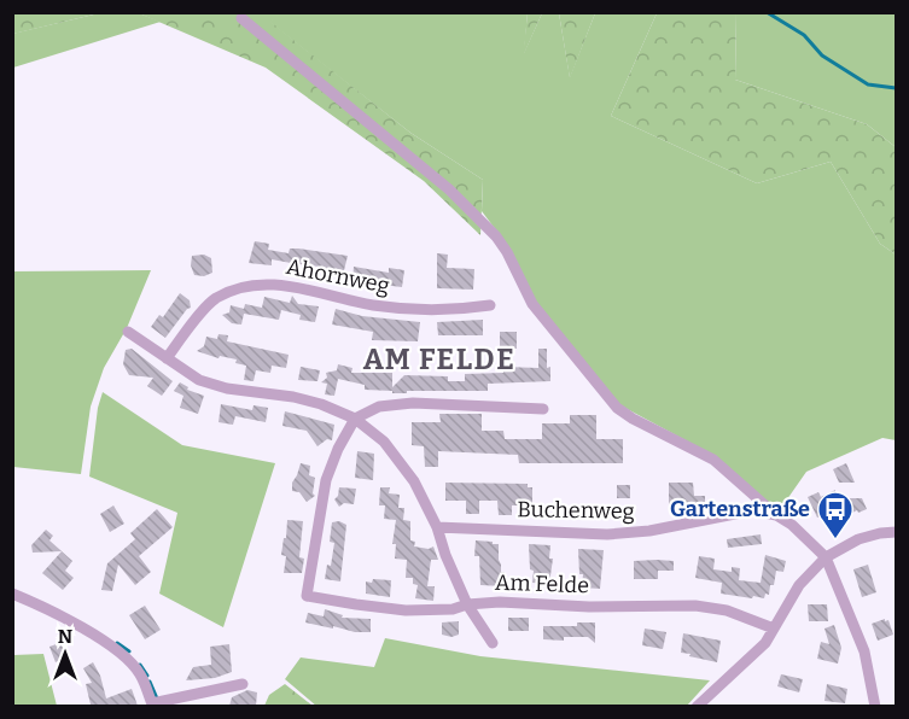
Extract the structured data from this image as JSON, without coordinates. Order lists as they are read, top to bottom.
{
  "streets": {
    "street": ["Ahornweg", "Buchenweg", "Am Felde"]
  },
  "districts": ["AM FELDE"],
  "places": {
    "bus stop": ["Gartenstraße"]
  },
  "north": "top"
}
